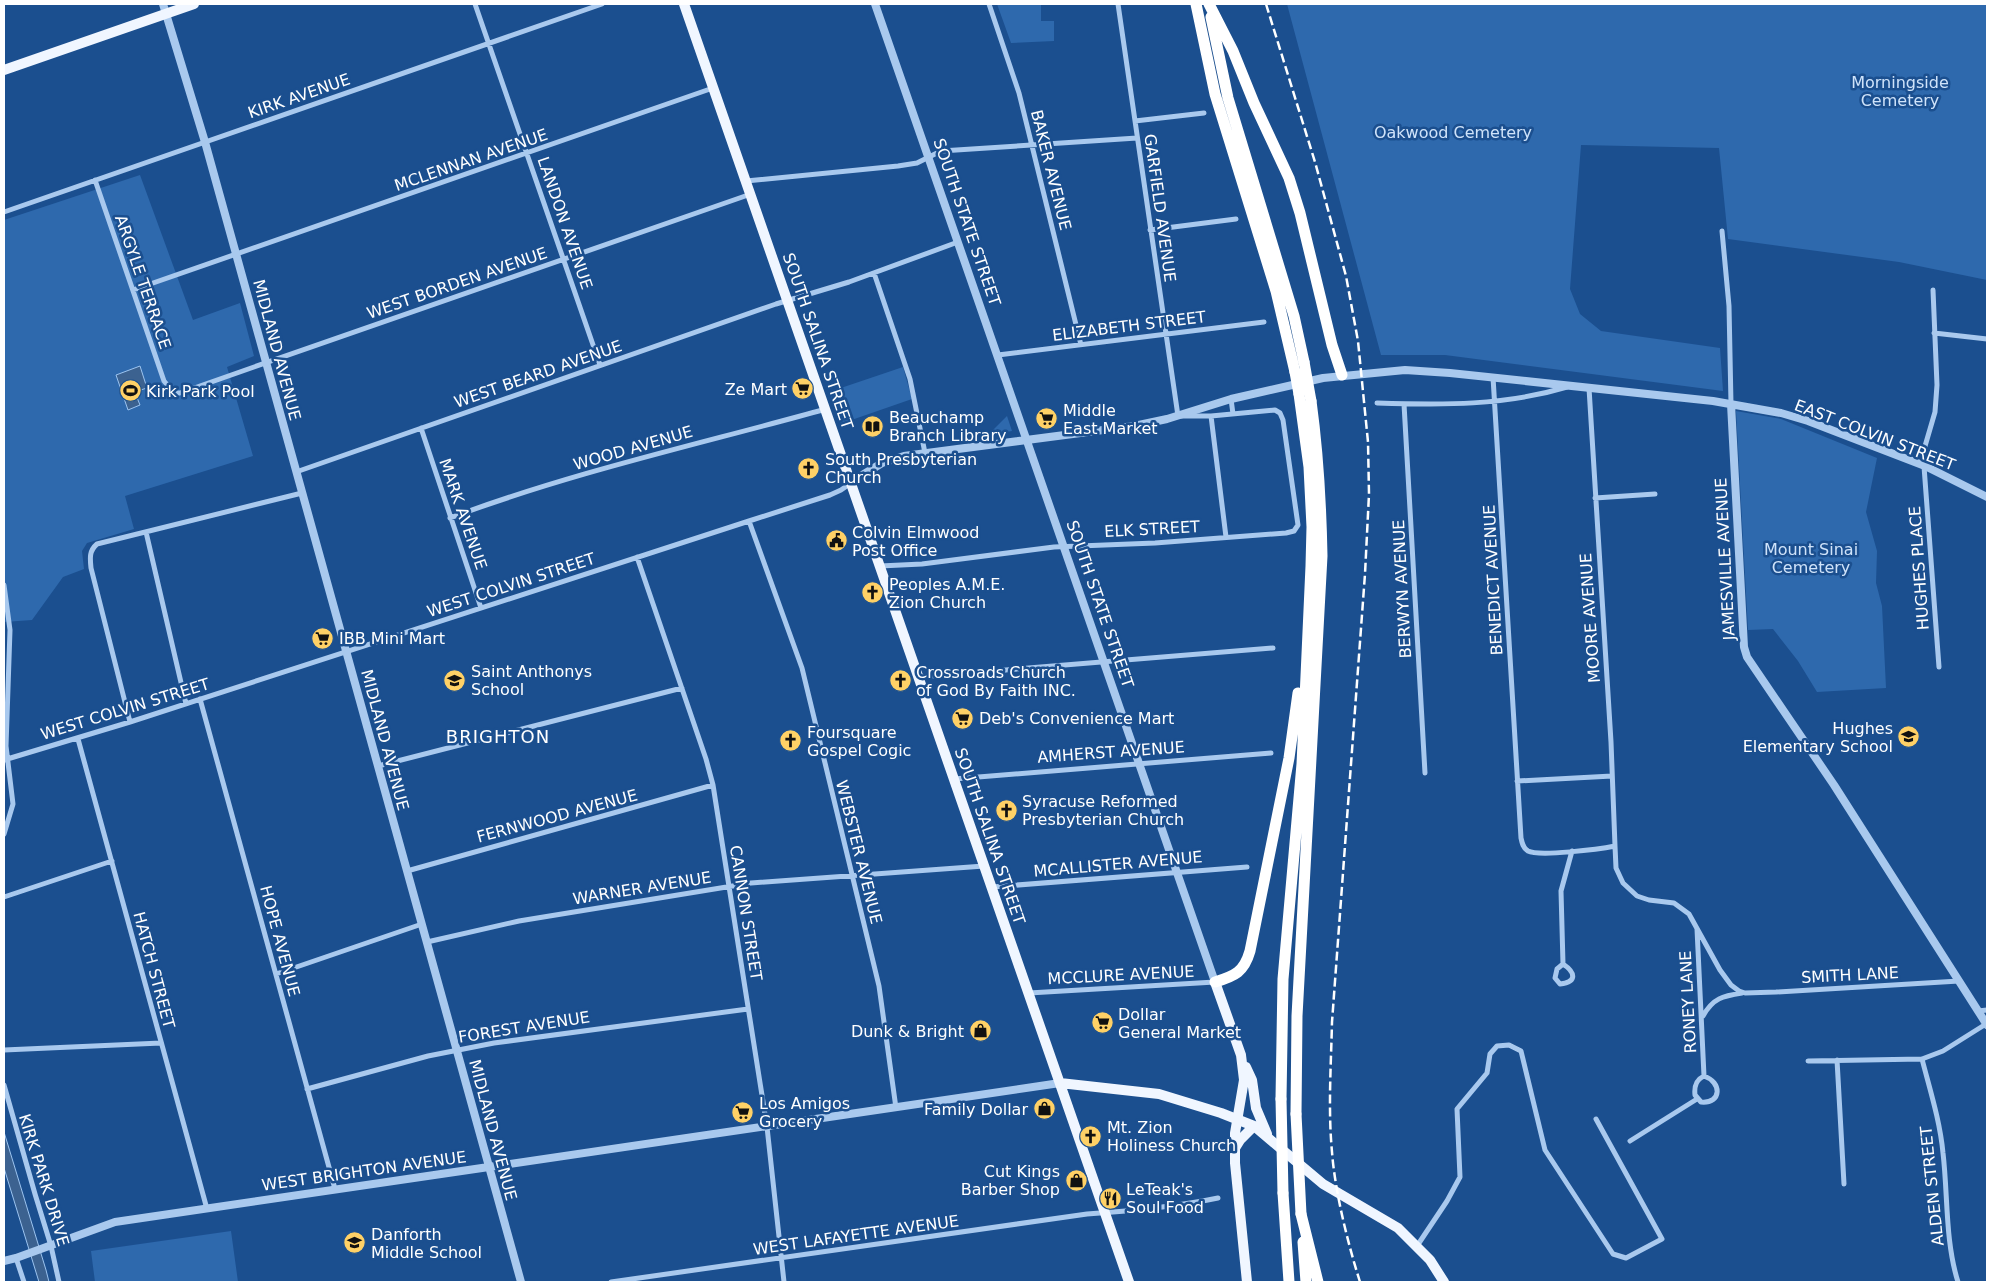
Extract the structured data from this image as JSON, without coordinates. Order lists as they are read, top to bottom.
{
  "streets": {
    "main road": ["SOUTH STATE STREET", "SOUTH SALINA STREET"],
    "street": [
      "KIRK AVENUE",
      "MCLENNAN AVENUE",
      "BAKER AVENUE",
      "GARFIELD AVENUE",
      "LANDON AVENUE",
      "ARGYLE TERRACE",
      "WEST BORDEN AVENUE",
      "ELIZABETH STREET",
      "MIDLAND AVENUE",
      "WEST BEARD AVENUE",
      "EAST COLVIN STREET",
      "WOOD AVENUE",
      "MARK AVENUE",
      "ELK STREET",
      "JAMESVILLE AVENUE",
      "HUGHES PLACE",
      "BENEDICT AVENUE",
      "WEST COLVIN STREET",
      "BERWYN AVENUE",
      "MOORE AVENUE",
      "AMHERST AVENUE",
      "FERNWOOD AVENUE",
      "WEBSTER AVENUE",
      "MCALLISTER AVENUE",
      "WARNER AVENUE",
      "CANNON STREET",
      "HOPE AVENUE",
      "HATCH STREET",
      "MCCLURE AVENUE",
      "SMITH LANE",
      "RONEY LANE",
      "FOREST AVENUE",
      "WEST BRIGHTON AVENUE",
      "KIRK PARK DRIVE",
      "ALDEN STREET",
      "WEST LAFAYETTE AVENUE"
    ]
  },
  "crossings": [
    ["KIRK AVENUE", "LANDON AVENUE"],
    ["KIRK AVENUE", "ARGYLE TERRACE"],
    ["KIRK AVENUE", "MIDLAND AVENUE"],
    ["MCLENNAN AVENUE", "LANDON AVENUE"],
    ["MCLENNAN AVENUE", "ARGYLE TERRACE"],
    ["MCLENNAN AVENUE", "SOUTH SALINA STREET"],
    ["MCLENNAN AVENUE", "MIDLAND AVENUE"],
    ["BAKER AVENUE", "ELIZABETH STREET"],
    ["GARFIELD AVENUE", "ELIZABETH STREET"],
    ["GARFIELD AVENUE", "EAST COLVIN STREET"],
    ["SOUTH STATE STREET", "ELIZABETH STREET"],
    ["SOUTH STATE STREET", "WEST BEARD AVENUE"],
    ["SOUTH STATE STREET", "EAST COLVIN STREET"],
    ["SOUTH STATE STREET", "ELK STREET"],
    ["SOUTH STATE STREET", "AMHERST AVENUE"],
    ["SOUTH STATE STREET", "MCALLISTER AVENUE"],
    ["SOUTH STATE STREET", "MCCLURE AVENUE"],
    ["LANDON AVENUE", "WEST BORDEN AVENUE"],
    ["LANDON AVENUE", "WEST BEARD AVENUE"],
    ["ARGYLE TERRACE", "WEST BORDEN AVENUE"],
    ["WEST BORDEN AVENUE", "SOUTH SALINA STREET"],
    ["WEST BORDEN AVENUE", "MIDLAND AVENUE"],
    ["SOUTH SALINA STREET", "WEST BEARD AVENUE"],
    ["SOUTH SALINA STREET", "EAST COLVIN STREET"],
    ["SOUTH SALINA STREET", "WOOD AVENUE"],
    ["SOUTH SALINA STREET", "ELK STREET"],
    ["SOUTH SALINA STREET", "WEST COLVIN STREET"],
    ["SOUTH SALINA STREET", "AMHERST AVENUE"],
    ["SOUTH SALINA STREET", "MCALLISTER AVENUE"],
    ["SOUTH SALINA STREET", "WARNER AVENUE"],
    ["SOUTH SALINA STREET", "MCCLURE AVENUE"],
    ["SOUTH SALINA STREET", "WEST BRIGHTON AVENUE"],
    ["SOUTH SALINA STREET", "WEST LAFAYETTE AVENUE"],
    ["MIDLAND AVENUE", "WEST BEARD AVENUE"],
    ["MIDLAND AVENUE", "WEST COLVIN STREET"],
    ["MIDLAND AVENUE", "FERNWOOD AVENUE"],
    ["MIDLAND AVENUE", "WARNER AVENUE"],
    ["MIDLAND AVENUE", "FOREST AVENUE"],
    ["MIDLAND AVENUE", "WEST BRIGHTON AVENUE"],
    ["WEST BEARD AVENUE", "MARK AVENUE"],
    ["EAST COLVIN STREET", "ELK STREET"],
    ["EAST COLVIN STREET", "JAMESVILLE AVENUE"],
    ["EAST COLVIN STREET", "HUGHES PLACE"],
    ["EAST COLVIN STREET", "BENEDICT AVENUE"],
    ["EAST COLVIN STREET", "WEST COLVIN STREET"],
    ["EAST COLVIN STREET", "BERWYN AVENUE"],
    ["EAST COLVIN STREET", "MOORE AVENUE"],
    ["WOOD AVENUE", "MARK AVENUE"],
    ["MARK AVENUE", "WEST COLVIN STREET"],
    ["JAMESVILLE AVENUE", "SMITH LANE"],
    ["WEST COLVIN STREET", "WEBSTER AVENUE"],
    ["WEST COLVIN STREET", "CANNON STREET"],
    ["WEST COLVIN STREET", "HOPE AVENUE"],
    ["WEST COLVIN STREET", "HATCH STREET"],
    ["FERNWOOD AVENUE", "CANNON STREET"],
    ["WEBSTER AVENUE", "WARNER AVENUE"],
    ["WEBSTER AVENUE", "WEST BRIGHTON AVENUE"],
    ["WARNER AVENUE", "CANNON STREET"],
    ["CANNON STREET", "FOREST AVENUE"],
    ["CANNON STREET", "WEST BRIGHTON AVENUE"],
    ["CANNON STREET", "WEST LAFAYETTE AVENUE"],
    ["HOPE AVENUE", "FOREST AVENUE"],
    ["HOPE AVENUE", "WEST BRIGHTON AVENUE"],
    ["HATCH STREET", "WEST BRIGHTON AVENUE"],
    ["SMITH LANE", "RONEY LANE"],
    ["WEST BRIGHTON AVENUE", "KIRK PARK DRIVE"]
  ],
  "districts": ["BRIGHTON"],
  "parks": ["Morningside Cemetery", "Oakwood Cemetery", "Mount Sinai Cemetery"],
  "places": {
    "supermarket": [
      "Ze Mart",
      "Middle East Market",
      "IBB Mini Mart",
      "Deb's Convenience Mart",
      "Dollar General Market",
      "Los Amigos Grocery"
    ],
    "sports": ["Kirk Park Pool"],
    "library": ["Beauchamp Branch Library"],
    "church": [
      "South Presbyterian Church",
      "Peoples A.M.E. Zion Church",
      "Crossroads Church of God By Faith INC.",
      "Foursquare Gospel Cogic",
      "Syracuse Reformed Presbyterian Church",
      "Mt. Zion Holiness Church"
    ],
    "public building": ["Colvin Elmwood Post Office"],
    "school or university": ["Saint Anthonys School", "Hughes Elementary School", "Danforth Middle School"],
    "shop": ["Dunk & Bright", "Family Dollar", "Cut Kings Barber Shop"],
    "restaurant": ["LeTeak's Soul Food"]
  }
}
